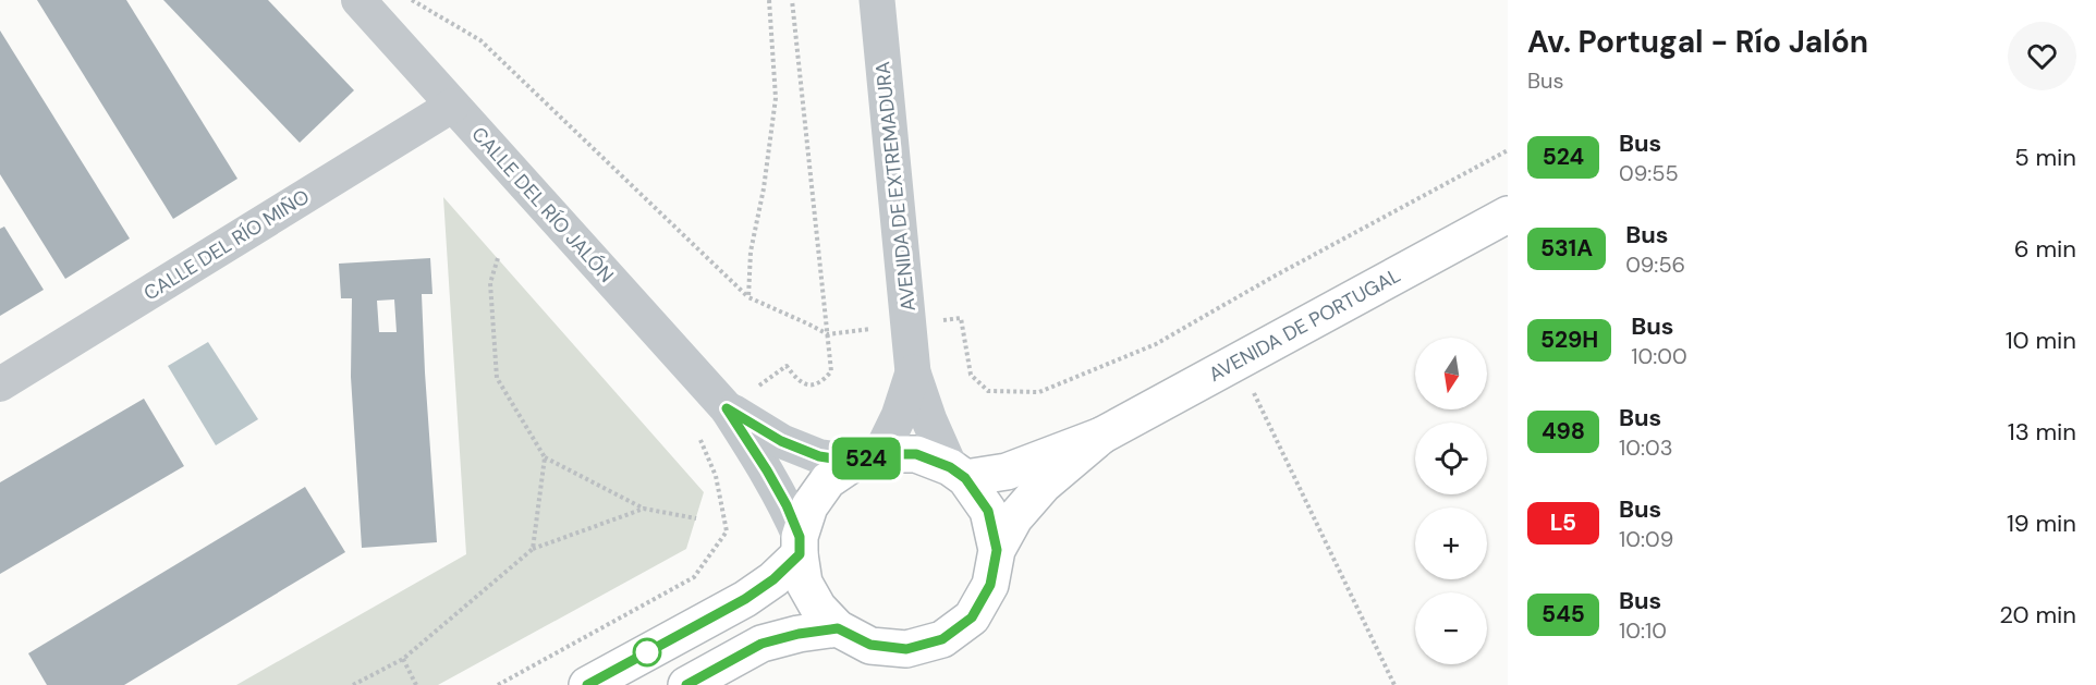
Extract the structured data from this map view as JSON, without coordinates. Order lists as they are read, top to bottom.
{
  "streets": {
    "main road": ["AVENIDA DE PORTUGAL"],
    "street": ["AVENIDA DE EXTREMADURA", "CALLE DEL RÍO JALÓN", "CALLE DEL RÍO MIÑO"]
  },
  "crossings": [
    ["CALLE DEL RÍO JALÓN", "CALLE DEL RÍO MIÑO"]
  ],
  "lines": ["bus line 524"],
  "north": "bottom",
  "page": {
    "on_map": "524",
    "heading": ["Av. Portugal - Río Jalón", "Bus"],
    "list": [
      {
        "mark": "524",
        "name": "Bus",
        "note": "09:55",
        "value": "5 min"
      },
      {
        "mark": "531A",
        "name": "Bus",
        "note": "09:56",
        "value": "6 min"
      },
      {
        "mark": "529H",
        "name": "Bus",
        "note": "10:00",
        "value": "10 min"
      },
      {
        "mark": "498",
        "name": "Bus",
        "note": "10:03",
        "value": "13 min"
      },
      {
        "mark": "L5",
        "name": "Bus",
        "note": "10:09",
        "value": "19 min"
      },
      {
        "mark": "545",
        "name": "Bus",
        "note": "10:10",
        "value": "20 min"
      }
    ],
    "map_buttons": ["+", "−"]
  }
}
